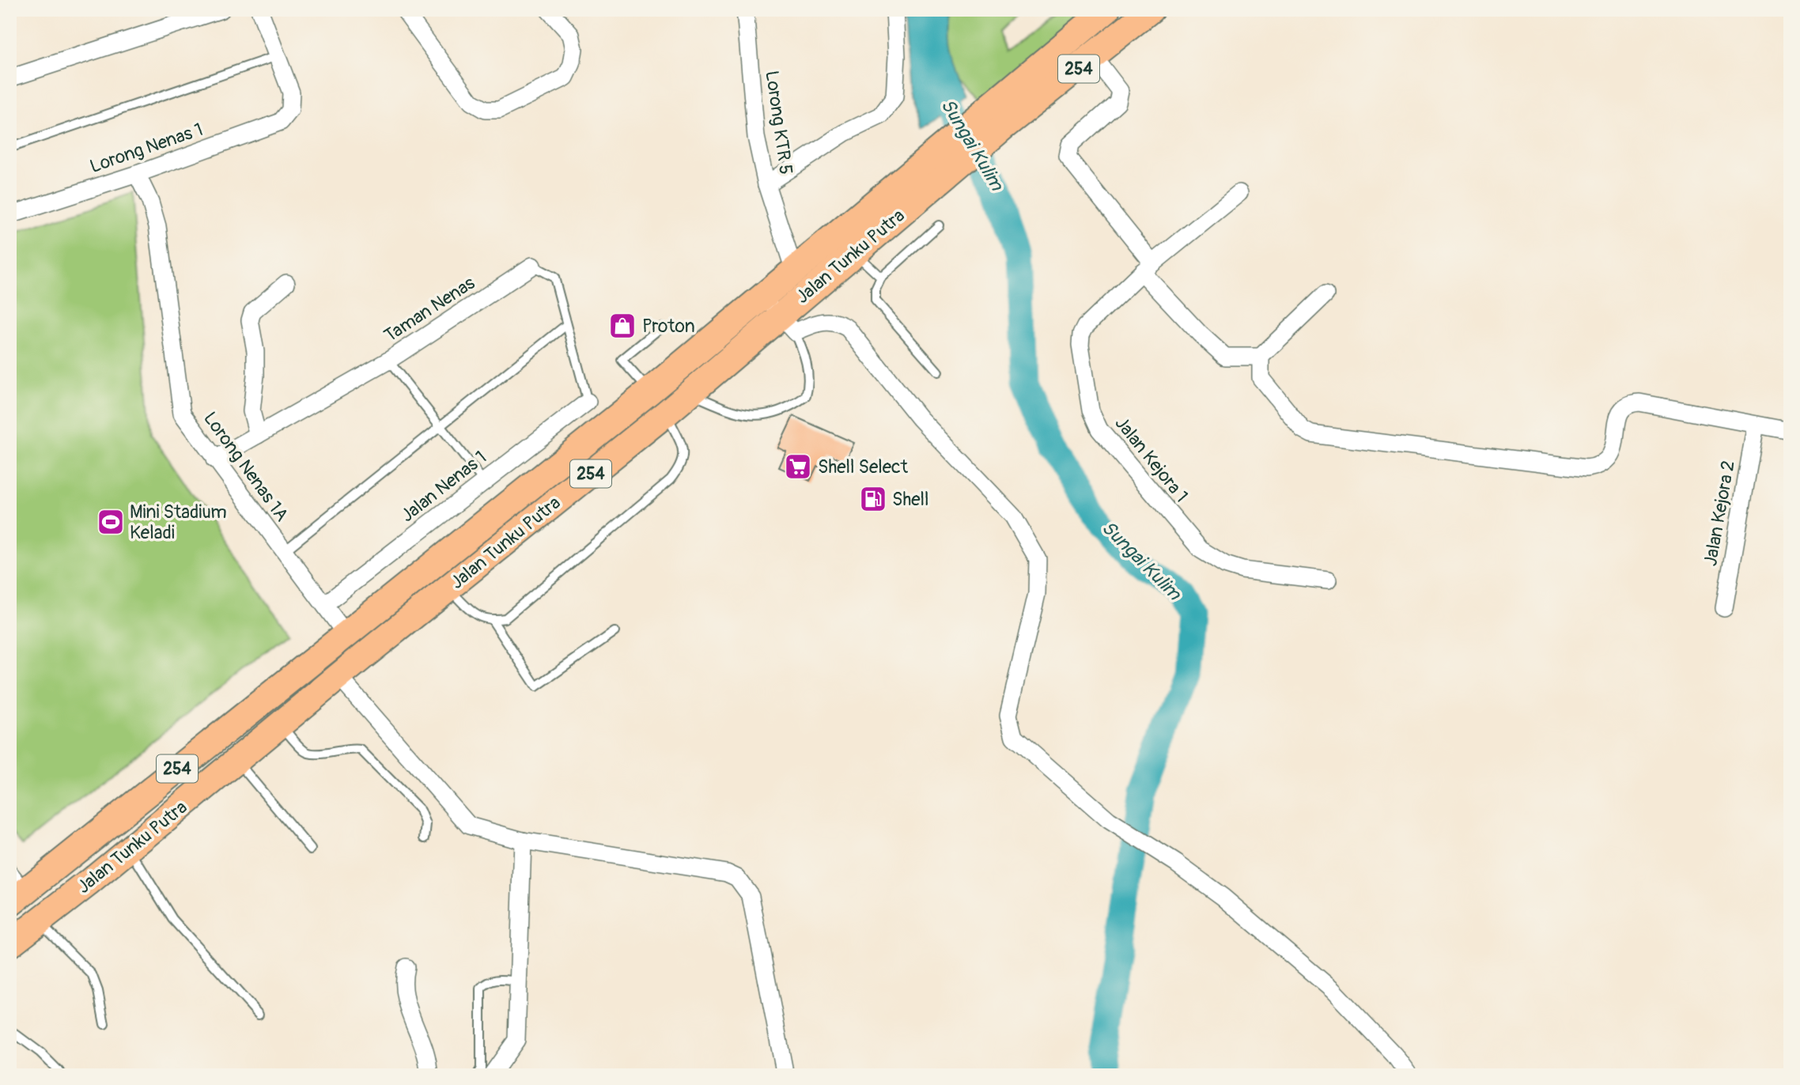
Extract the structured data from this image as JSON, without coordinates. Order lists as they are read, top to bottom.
{
  "streets": {
    "main road": ["254", "Jalan Tunku Putra"],
    "street": [
      "Lorong KTR 5",
      "Lorong Nenas 1",
      "Taman Nenas",
      "Jalan Kejora 1",
      "Lorong Nenas 1A",
      "Jalan Nenas 1",
      "Jalan Kejora 2"
    ]
  },
  "crossings": [
    ["Lorong KTR 5", "Jalan Tunku Putra"],
    ["Lorong Nenas 1", "Lorong Nenas 1A"],
    ["Jalan Tunku Putra", "Lorong Nenas 1A"],
    ["Taman Nenas", "Lorong Nenas 1A"],
    ["Taman Nenas", "Jalan Nenas 1"],
    ["Lorong Nenas 1A", "Jalan Nenas 1"]
  ],
  "water": ["Sungai Kulim"],
  "places": {
    "shop": ["Proton"],
    "supermarket": ["Shell Select"],
    "fuel station": ["Shell"],
    "sports": ["Mini Stadium Keladi"]
  }
}
